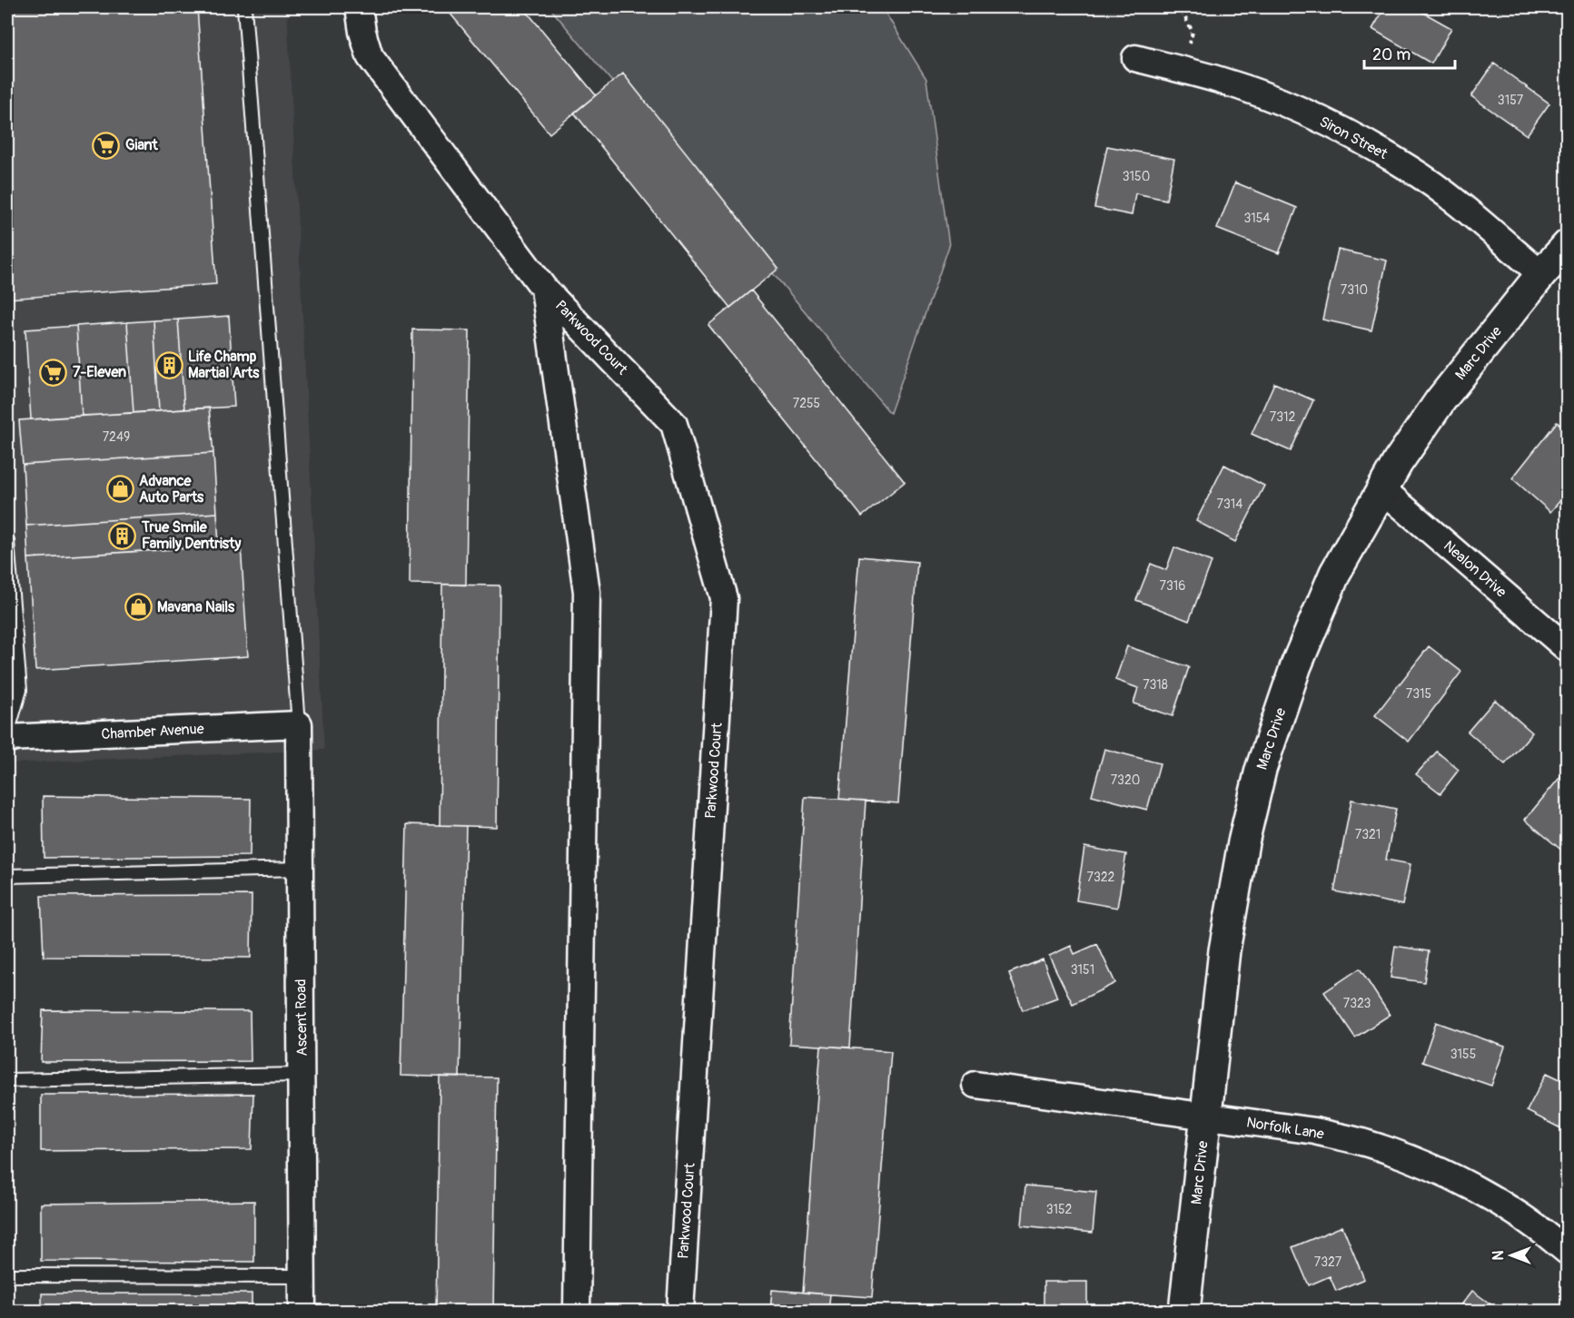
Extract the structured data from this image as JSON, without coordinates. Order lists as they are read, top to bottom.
{
  "streets": {
    "street": [
      "Siron Street",
      "Parkwood Court",
      "Marc Drive",
      "Nealon Drive",
      "Chamber Avenue",
      "Ascent Road",
      "Norfolk Lane"
    ]
  },
  "crossings": [
    ["Siron Street", "Marc Drive"],
    ["Marc Drive", "Nealon Drive"],
    ["Marc Drive", "Norfolk Lane"],
    ["Chamber Avenue", "Ascent Road"]
  ],
  "places": {
    "supermarket": ["Giant", "7-Eleven"],
    "building": ["Life Champ Martial Arts", "True Smile Family Dentristy"],
    "shop": ["Advance Auto Parts", "Mavana Nails"]
  },
  "house_numbers": [
    "3157",
    "3150",
    "3154",
    "7310",
    "7255",
    "7312",
    "7249",
    "7314",
    "7316",
    "7318",
    "7315",
    "7320",
    "7321",
    "7322",
    "3151",
    "7323",
    "3155",
    "3152",
    "7327"
  ],
  "scale_bar": "20 m",
  "north": "left"
}
